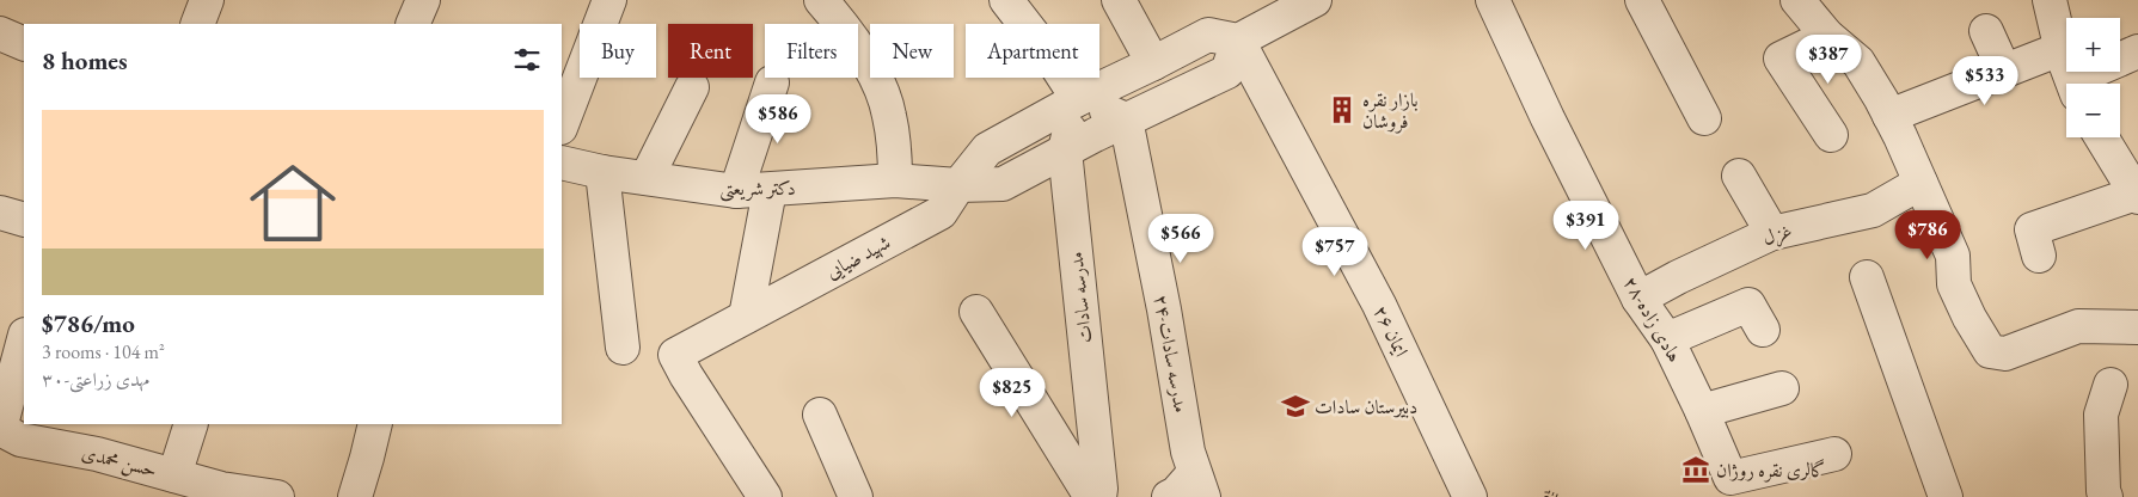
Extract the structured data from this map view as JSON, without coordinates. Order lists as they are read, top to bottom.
{
  "streets": {
    "street": [
      "دکتر شریعتی",
      "غزل",
      "شهید ضیایی",
      "مدرسه سادات",
      "۲۸-هادی زاده",
      "۲۶ ایمان",
      "۲۴-مدرسه سادات",
      "حسن محمدی"
    ]
  },
  "crossings": [
    ["دکتر شریعتی", "شهید ضیایی"],
    ["دکتر شریعتی", "مدرسه سادات"],
    ["دکتر شریعتی", "۲۶ ایمان"],
    ["دکتر شریعتی", "۲۴-مدرسه سادات"],
    ["غزل", "۲۸-هادی زاده"]
  ],
  "places": {
    "building": ["بازار نقره فروشان"],
    "school or university": ["دبیرستان سادات"],
    "museum": ["گالری نقره روژان"]
  },
  "page": {
    "map_buttons": ["+", "−"],
    "chip": [
      "Buy",
      "Rent",
      "Filters",
      "New",
      "Apartment"
    ],
    "heading": "8 homes",
    "price": [
      "$387",
      "$533",
      "$586",
      "$391",
      "$786",
      "$566",
      "$757",
      "$825"
    ],
    "list": [
      {
        "name": "$786/mo",
        "note": "3 rooms · 104 m² · ۳۰-مهدی زراعتی"
      }
    ]
  }
}
